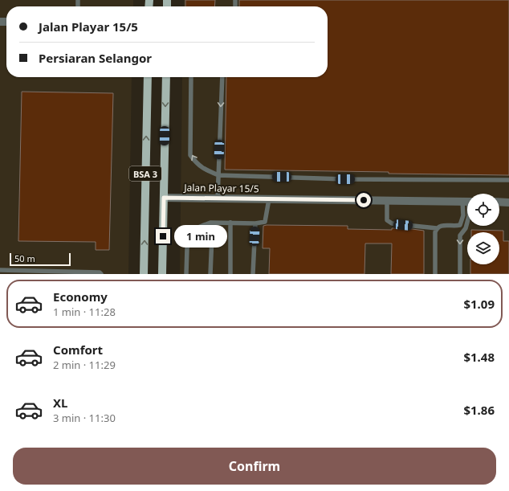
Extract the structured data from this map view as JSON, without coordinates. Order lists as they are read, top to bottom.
{
  "streets": {
    "main road": ["BSA 3"],
    "street": ["Jalan Playar 15/5"]
  },
  "crossings": [
    ["BSA 3", "Jalan Playar 15/5"]
  ],
  "scale_bar": "50 m",
  "page": {
    "banner": ["Jalan Playar 15/5", "Persiaran Selangor"],
    "bubble": "1 min",
    "scale": "50 m",
    "list": [
      {
        "name": "Economy",
        "note": "1 min · 11:28",
        "value": "$1.09"
      },
      {
        "name": "Comfort",
        "note": "2 min · 11:29",
        "value": "$1.48"
      },
      {
        "name": "XL",
        "note": "3 min · 11:30",
        "value": "$1.86"
      }
    ],
    "buttons": "Confirm"
  }
}
